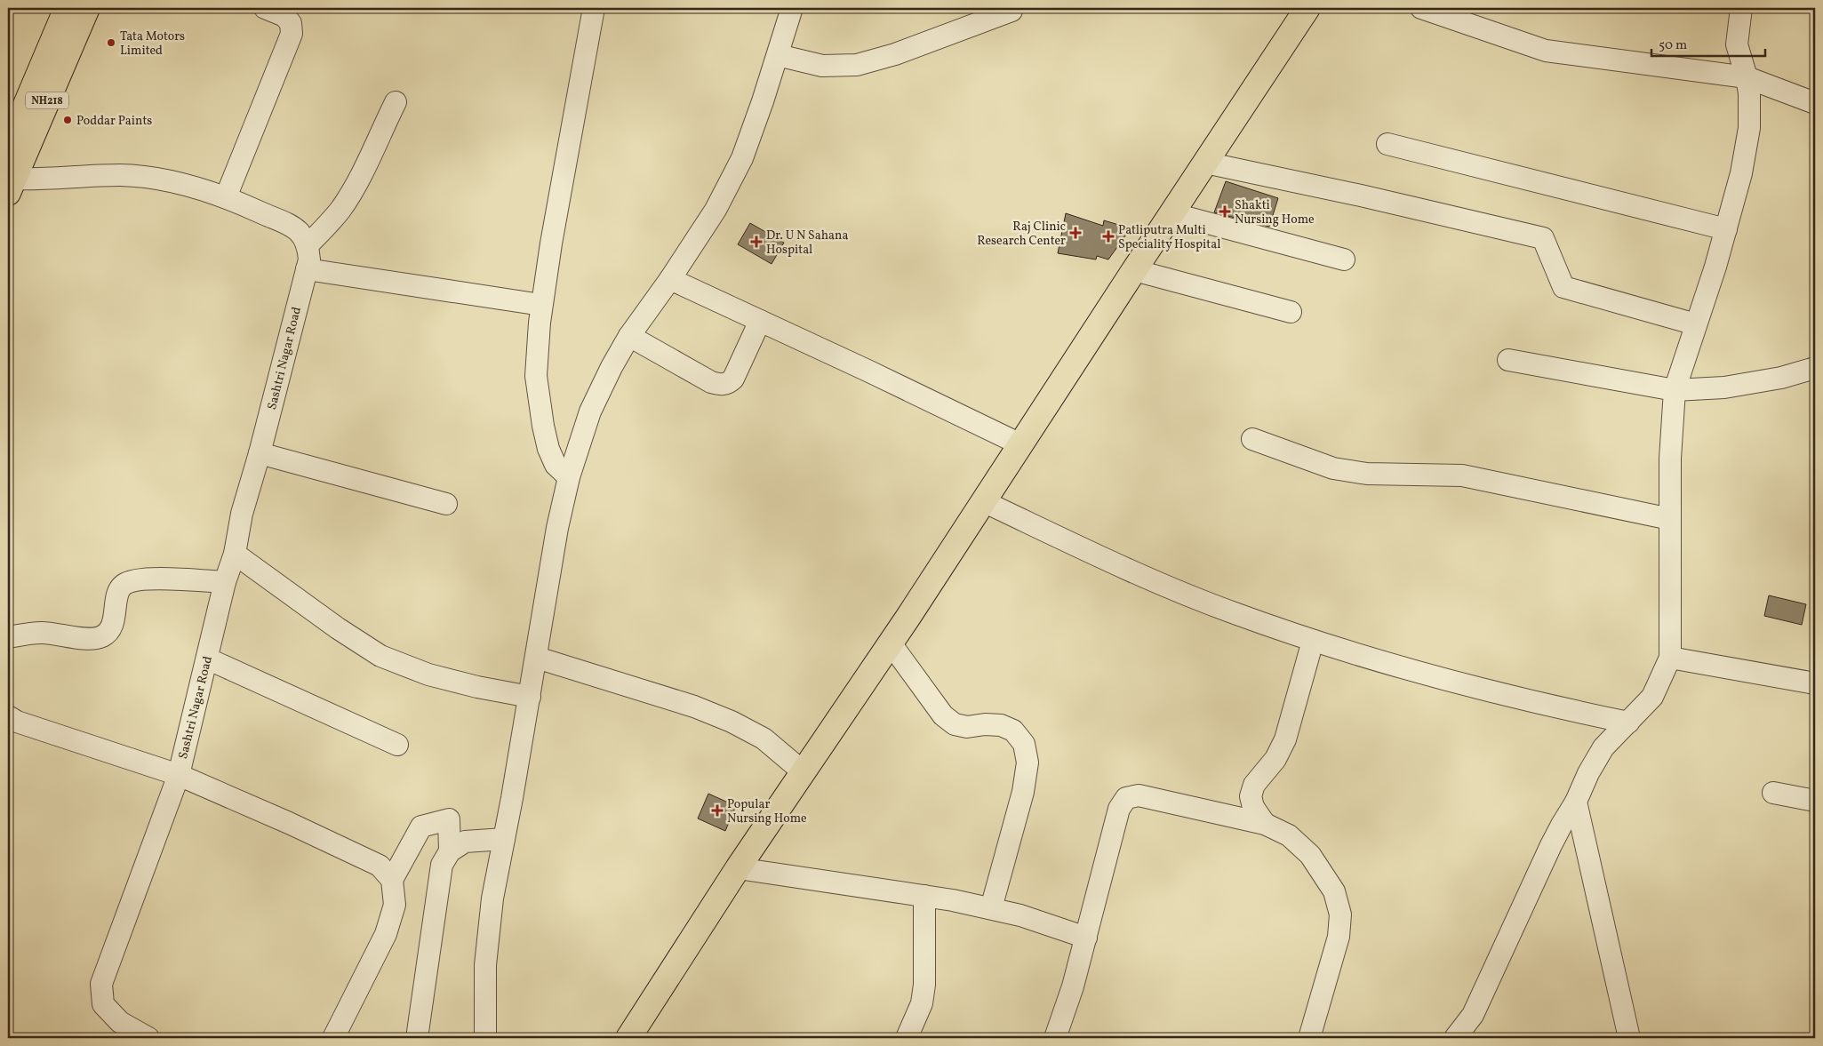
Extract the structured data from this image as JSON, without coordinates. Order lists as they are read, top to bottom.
{
  "streets": {
    "main road": ["NH218"],
    "street": ["Sashtri Nagar Road"]
  },
  "places": {
    "other": ["Tata Motors Limited", "Poddar Paints"],
    "health": [
      "Shakti Nursing Home",
      "Raj Clinic Research Center",
      "Patliputra Multi Speciality Hospital",
      "Dr. U N Sahana Hospital",
      "Popular Nursing Home"
    ]
  },
  "scale_bar": "50 m"
}
